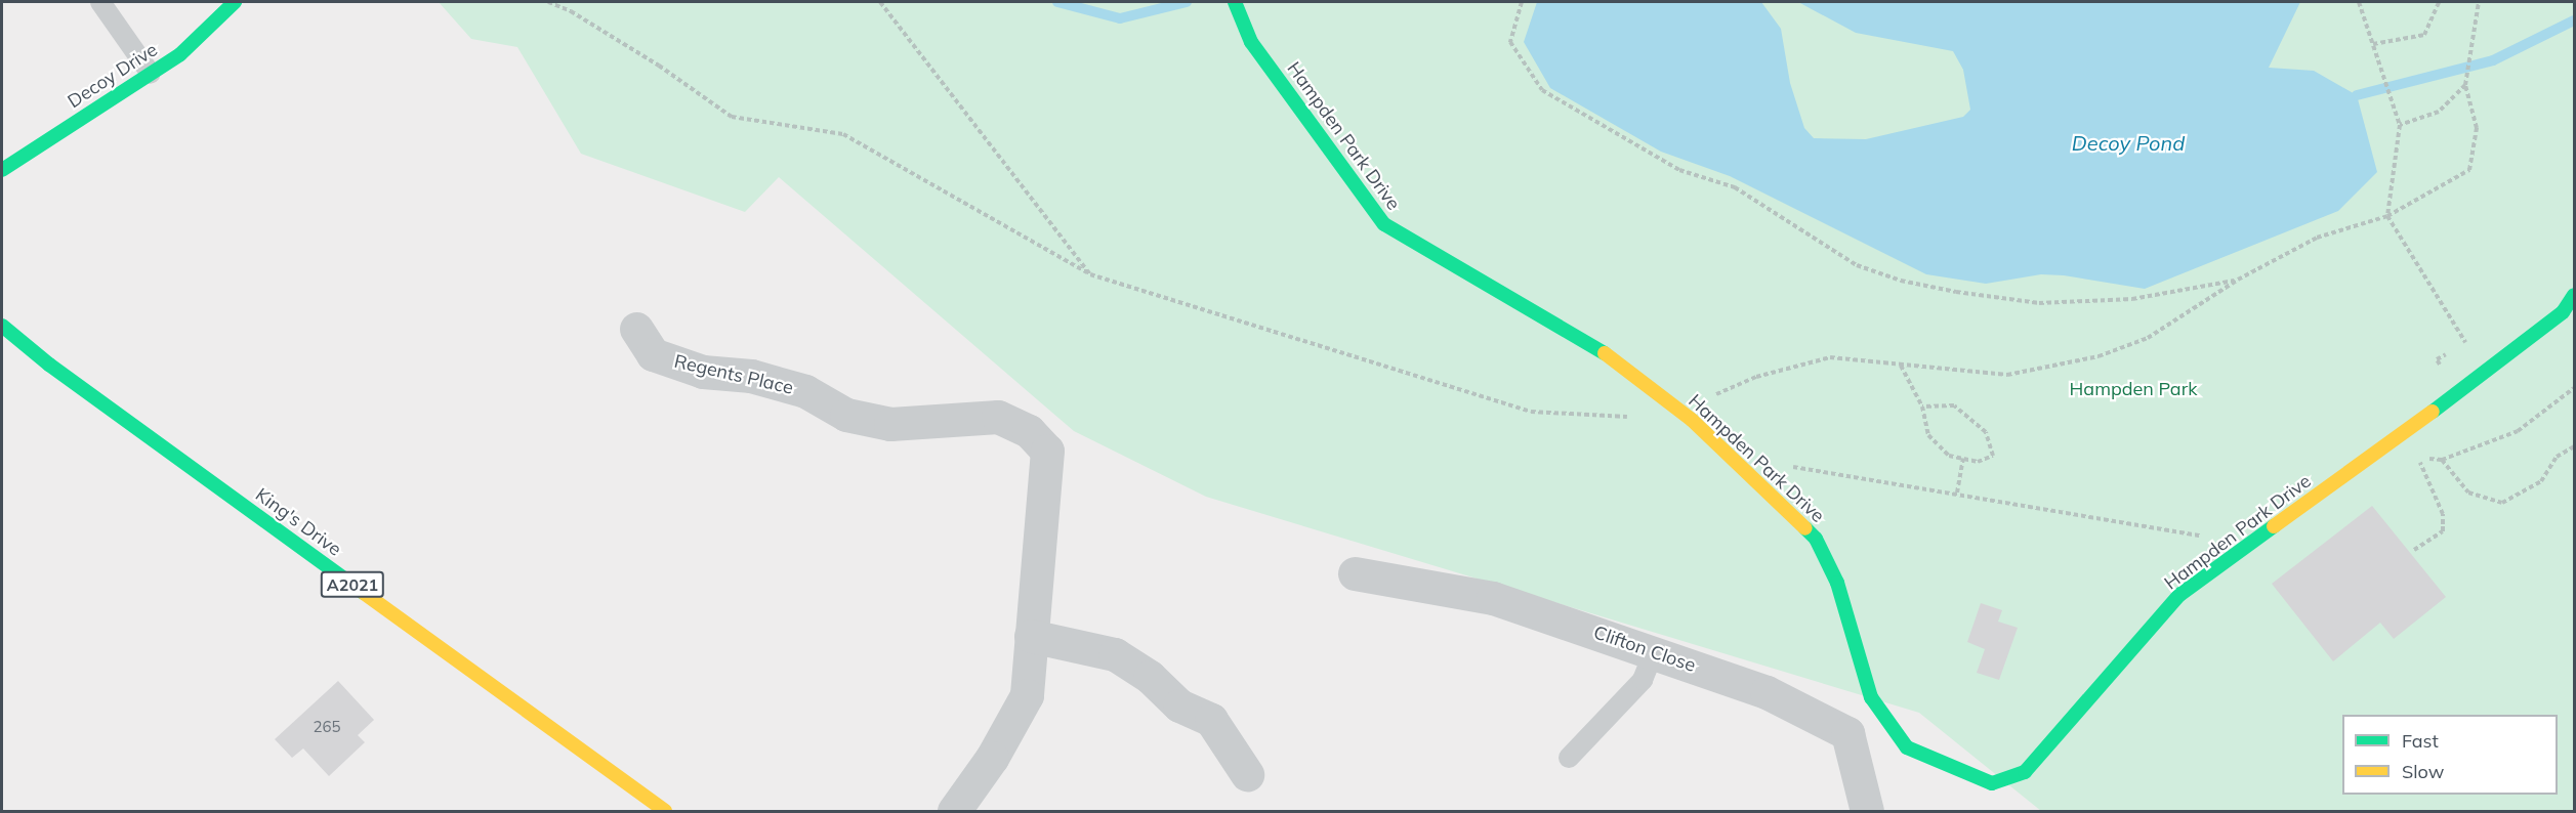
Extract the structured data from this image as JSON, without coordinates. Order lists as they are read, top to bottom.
{
  "streets": {
    "street": [
      "Decoy Drive",
      "Hampden Park Drive",
      "Regents Place",
      "King's Drive",
      "A2021",
      "Clifton Close"
    ]
  },
  "water": ["Decoy Pond"],
  "parks": ["Hampden Park"],
  "house_numbers": ["265"],
  "legend": ["Fast", "Slow"]
}
